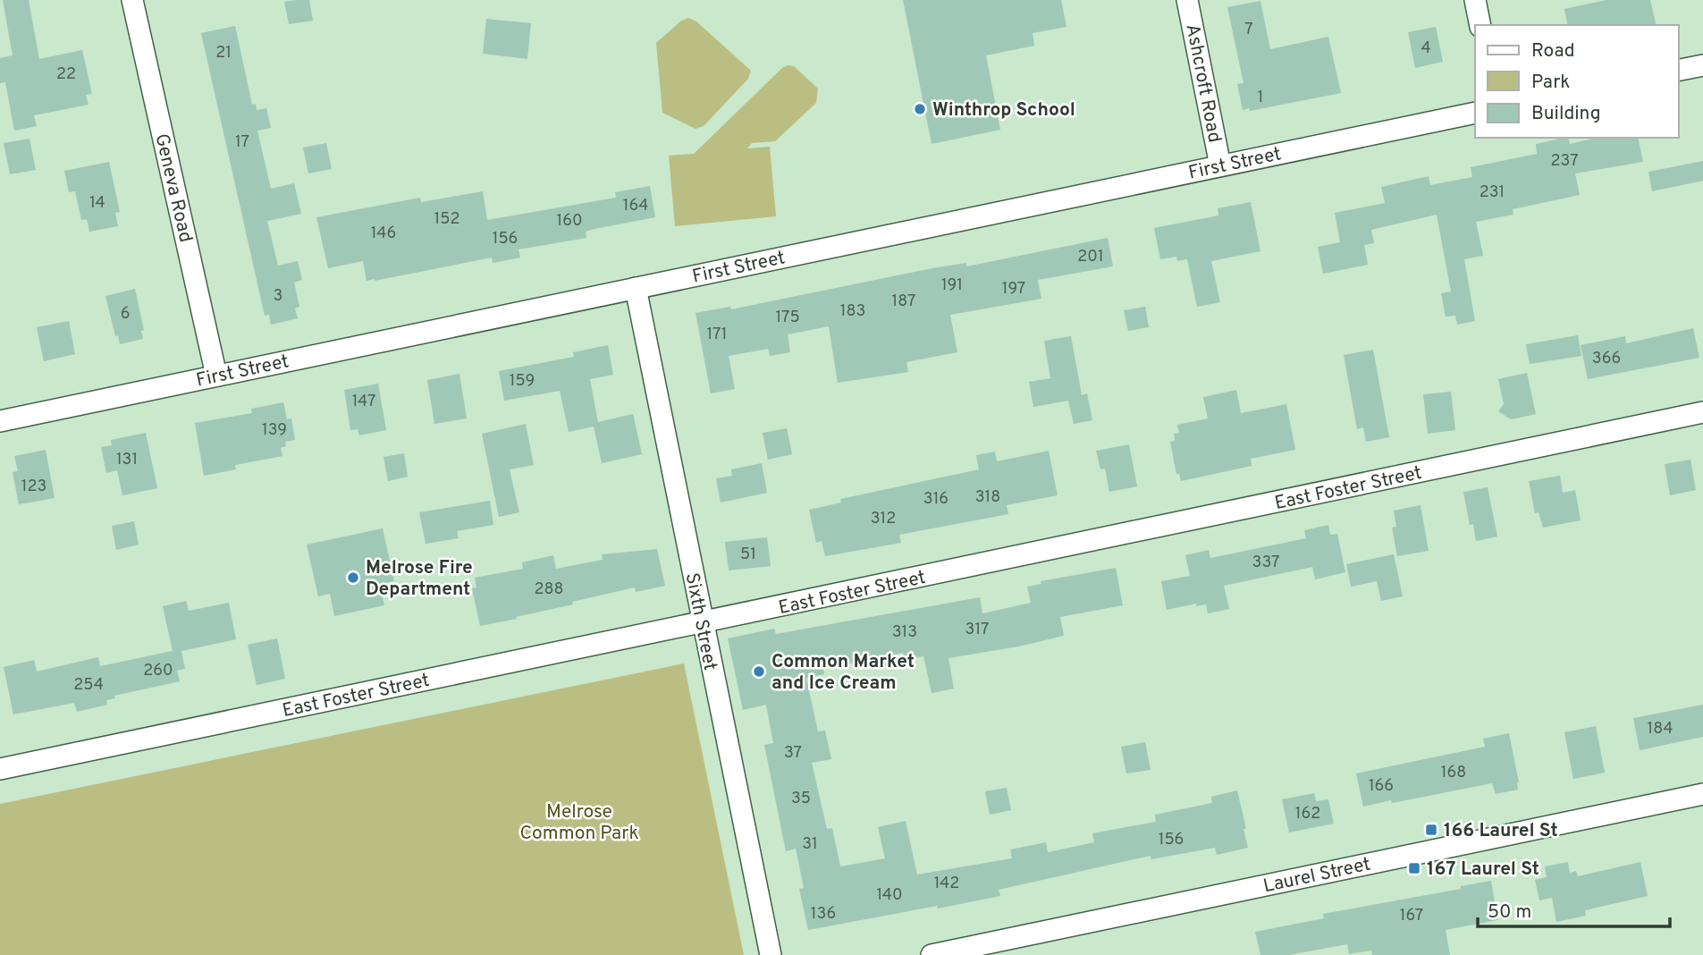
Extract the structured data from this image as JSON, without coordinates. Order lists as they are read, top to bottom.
{
  "streets": {
    "street": [
      "Ashcroft Road",
      "First Street",
      "Geneva Road",
      "East Foster Street",
      "Sixth Street",
      "Laurel Street"
    ]
  },
  "crossings": [
    ["Ashcroft Road", "First Street"],
    ["First Street", "Geneva Road"],
    ["First Street", "Sixth Street"],
    ["East Foster Street", "Sixth Street"]
  ],
  "parks": ["Melrose Common Park"],
  "places": {
    "other": ["Winthrop School", "Melrose Fire Department", "Common Market and Ice Cream"],
    "transit": ["166 Laurel St", "167 Laurel St"]
  },
  "house_numbers": [
    "7",
    "4",
    "21",
    "22",
    "1",
    "17",
    "237",
    "231",
    "14",
    "164",
    "152",
    "160",
    "146",
    "156",
    "201",
    "191",
    "197",
    "3",
    "187",
    "183",
    "6",
    "175",
    "171",
    "366",
    "159",
    "147",
    "139",
    "131",
    "123",
    "318",
    "316",
    "312",
    "51",
    "337",
    "288",
    "317",
    "313",
    "260",
    "254",
    "184",
    "37",
    "168",
    "166",
    "35",
    "162",
    "156",
    "31",
    "142",
    "140",
    "136",
    "167"
  ],
  "legend": ["Road", "Park", "Building"],
  "scale_bar": "50 m"
}
